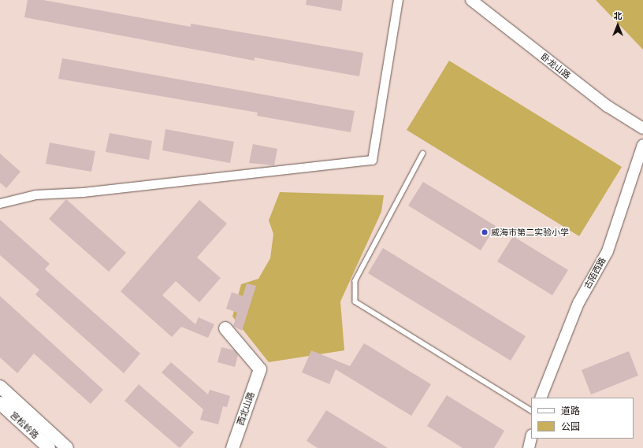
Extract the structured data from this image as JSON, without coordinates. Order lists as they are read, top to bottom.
{
  "streets": {
    "main road": ["西北山路", "宫松岭路"],
    "street": ["卧龙山路", "古陌西路"]
  },
  "places": ["威海市第二实验小学"],
  "legend": ["道路", "公园"],
  "north": "top"
}
